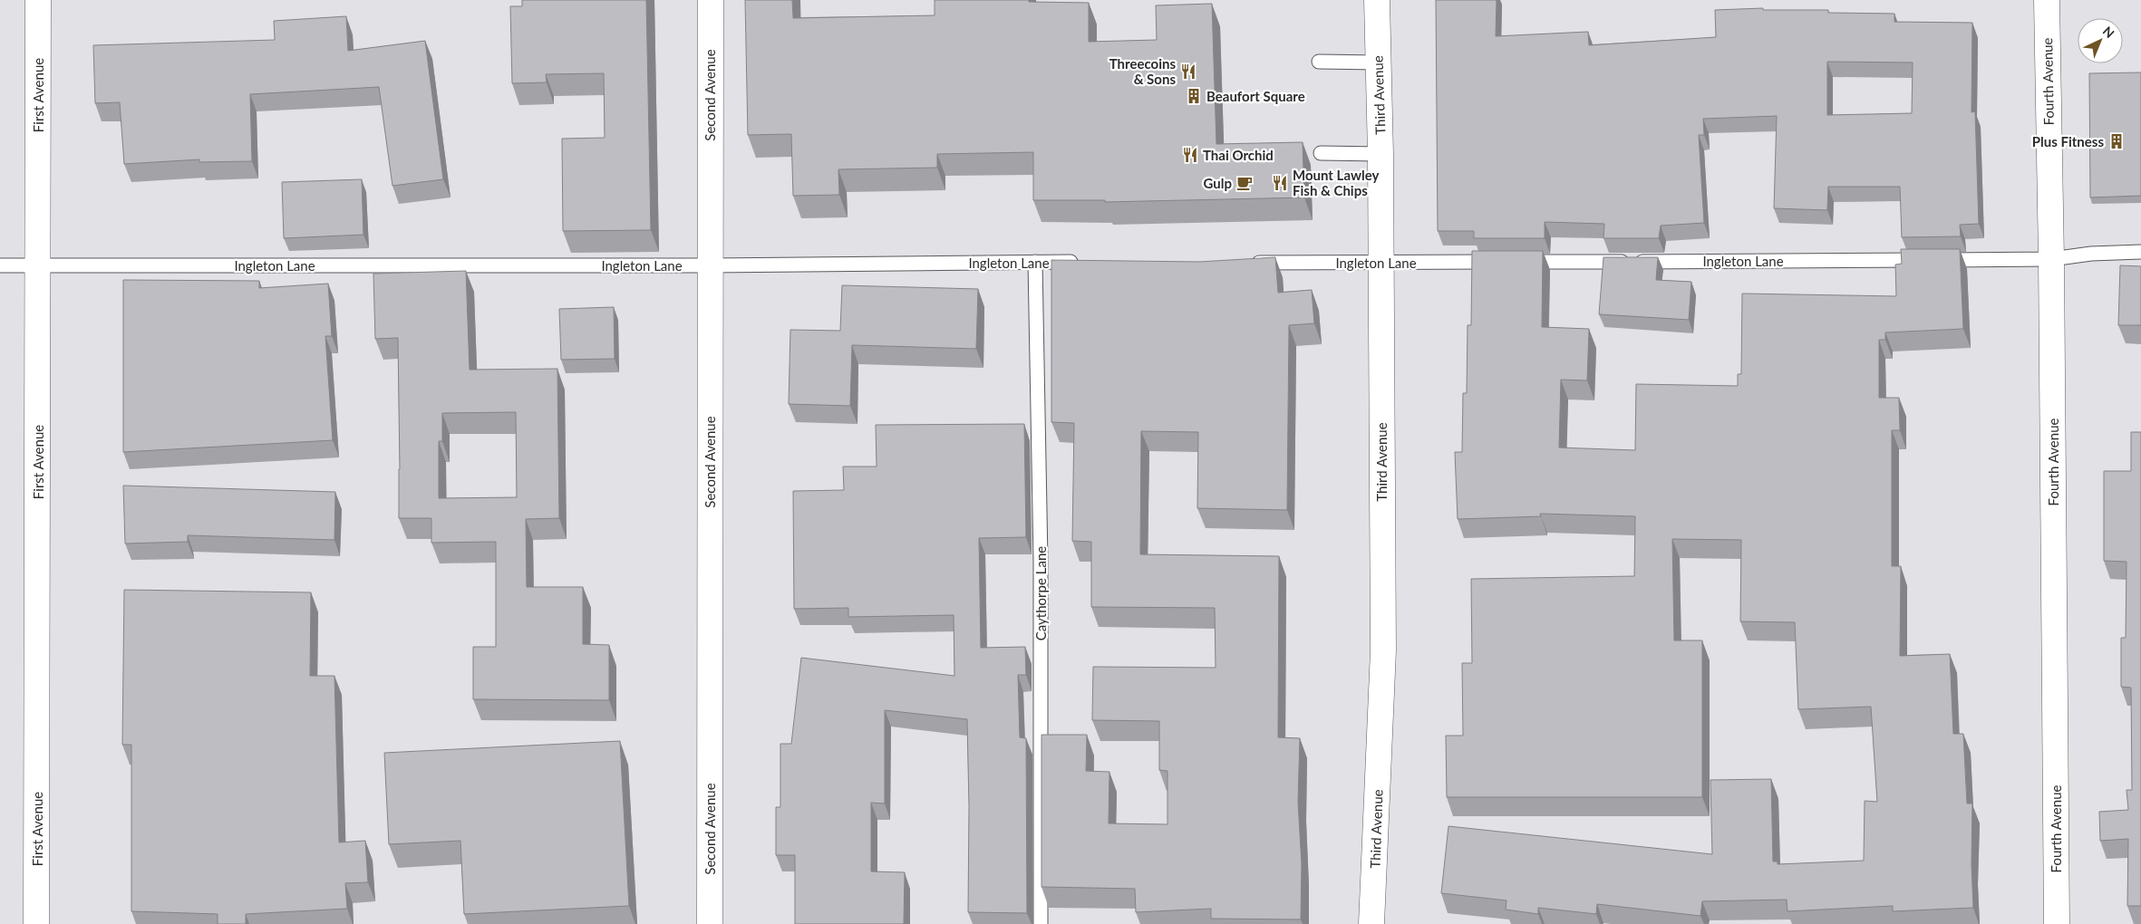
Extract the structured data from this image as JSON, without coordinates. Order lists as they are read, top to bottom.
{
  "streets": {
    "street": [
      "Fourth Avenue",
      "First Avenue",
      "Second Avenue",
      "Third Avenue"
    ],
    "lane": ["Ingleton Lane", "Caythorpe Lane"]
  },
  "crossings": [
    ["Fourth Avenue", "Ingleton Lane"],
    ["First Avenue", "Ingleton Lane"],
    ["Second Avenue", "Ingleton Lane"],
    ["Third Avenue", "Ingleton Lane"],
    ["Ingleton Lane", "Caythorpe Lane"]
  ],
  "places": {
    "restaurant": ["Threecoins & Sons", "Thai Orchid", "Mount Lawley Fish & Chips"],
    "building": ["Beaufort Square", "Plus Fitness"],
    "cafe": ["Gulp"]
  },
  "north": "top right"
}
